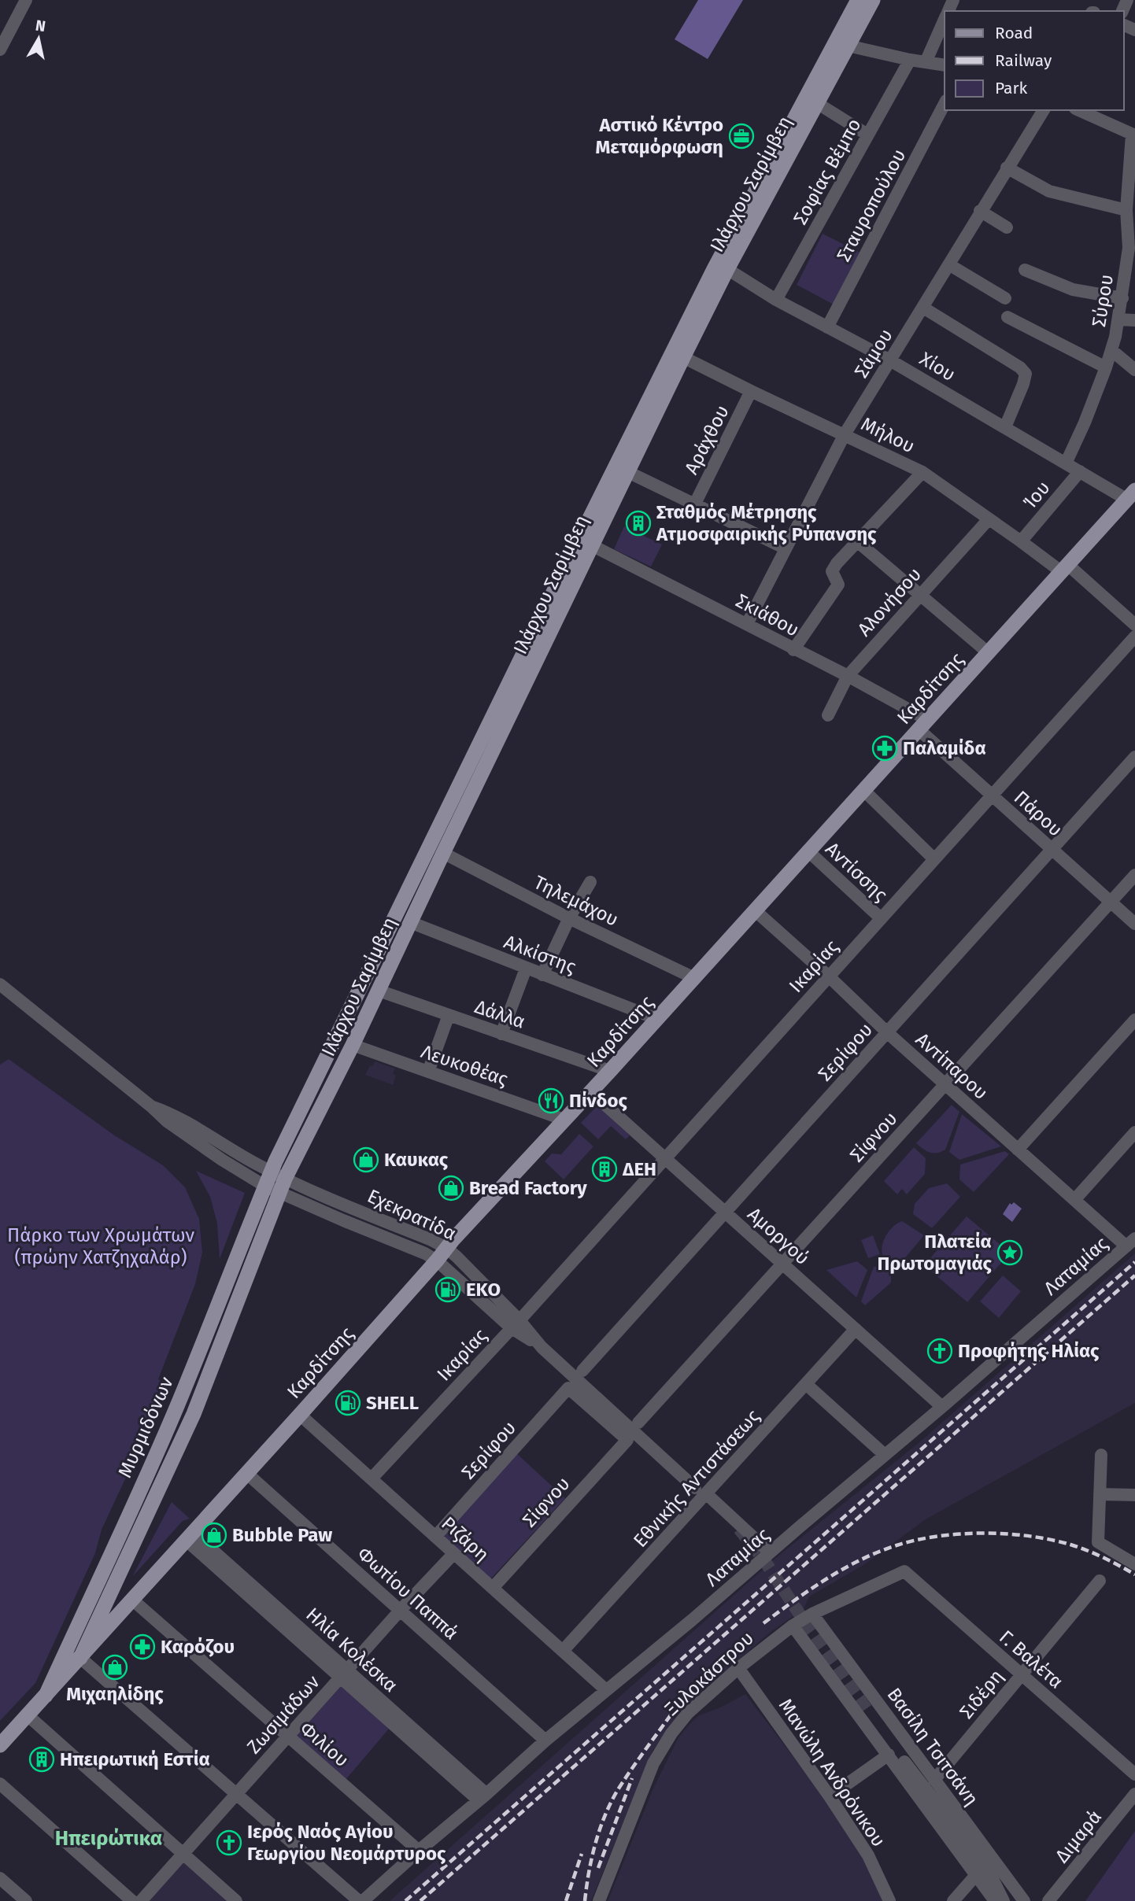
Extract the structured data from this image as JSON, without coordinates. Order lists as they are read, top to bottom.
{
  "streets": {
    "main road": ["Ιλάρχου Σαρίμβεη", "Καρδίτσης", "Μυρμιδόνων"],
    "street": [
      "Σοφίας Βέμπο",
      "Σταυροπούλου",
      "Σύρου",
      "Σάμου",
      "Χίου",
      "Μήλου",
      "Αράχθου",
      "Ίου",
      "Αλονήσου",
      "Σκιάθου",
      "Πάρου",
      "Αντίσσης",
      "Τηλεμάχου",
      "Αλκίστης",
      "Ικαρίας",
      "Δάλλα",
      "Σερίφου",
      "Λευκοθέας",
      "Αντίπαρου",
      "Σίφνου",
      "Εχεκρατίδα",
      "Αμοργού",
      "Λαταμίας",
      "Εθνικής Αντιστάσεως",
      "Ριζάρη",
      "Φωτίου Παππά",
      "Ηλία Κολέσκα",
      "Γ. Βαλέτα",
      "Ξυλοκάστρου",
      "Σιδέρη",
      "Ζωσιμάδων",
      "Φιλίου",
      "Βασίλη Τσιτσάνη",
      "Μανώλη Ανδρόνικου",
      "Διμαρά"
    ]
  },
  "crossings": [
    ["Σοφίας Βέμπο", "Χίου"],
    ["Ιλάρχου Σαρίμβεη", "Χίου"],
    ["Ιλάρχου Σαρίμβεη", "Μήλου"],
    ["Ιλάρχου Σαρίμβεη", "Σκιάθου"],
    ["Ιλάρχου Σαρίμβεη", "Τηλεμάχου"],
    ["Ιλάρχου Σαρίμβεη", "Αλκίστης"],
    ["Ιλάρχου Σαρίμβεη", "Δάλλα"],
    ["Ιλάρχου Σαρίμβεη", "Λευκοθέας"],
    ["Ιλάρχου Σαρίμβεη", "Εχεκρατίδα"],
    ["Ιλάρχου Σαρίμβεη", "Μυρμιδόνων"],
    ["Σταυροπούλου", "Χίου"],
    ["Σύρου", "Χίου"],
    ["Σάμου", "Χίου"],
    ["Σάμου", "Μήλου"],
    ["Σάμου", "Σκιάθου"],
    ["Χίου", "Ίου"],
    ["Χίου", "Καρδίτσης"],
    ["Μήλου", "Αράχθου"],
    ["Μήλου", "Ίου"],
    ["Μήλου", "Αλονήσου"],
    ["Μήλου", "Καρδίτσης"],
    ["Αλονήσου", "Σκιάθου"],
    ["Σκιάθου", "Καρδίτσης"],
    ["Σκιάθου", "Πάρου"],
    ["Καρδίτσης", "Πάρου"],
    ["Καρδίτσης", "Αντίσσης"],
    ["Καρδίτσης", "Τηλεμάχου"],
    ["Καρδίτσης", "Αλκίστης"],
    ["Καρδίτσης", "Δάλλα"],
    ["Καρδίτσης", "Λευκοθέας"],
    ["Καρδίτσης", "Αντίπαρου"],
    ["Καρδίτσης", "Εχεκρατίδα"],
    ["Καρδίτσης", "Αμοργού"],
    ["Καρδίτσης", "Μυρμιδόνων"],
    ["Καρδίτσης", "Ριζάρη"],
    ["Καρδίτσης", "Φωτίου Παππά"],
    ["Καρδίτσης", "Ηλία Κολέσκα"],
    ["Καρδίτσης", "Φιλίου"],
    ["Πάρου", "Ικαρίας"],
    ["Πάρου", "Σερίφου"],
    ["Πάρου", "Σίφνου"],
    ["Αντίσσης", "Ικαρίας"],
    ["Ικαρίας", "Αντίπαρου"],
    ["Ικαρίας", "Εχεκρατίδα"],
    ["Ικαρίας", "Αμοργού"],
    ["Ικαρίας", "Ριζάρη"],
    ["Σερίφου", "Αντίπαρου"],
    ["Σερίφου", "Σίφνου"],
    ["Σερίφου", "Αμοργού"],
    ["Σερίφου", "Ριζάρη"],
    ["Αντίπαρου", "Σίφνου"],
    ["Αντίπαρου", "Λαταμίας"],
    ["Σίφνου", "Αμοργού"],
    ["Σίφνου", "Ριζάρη"],
    ["Εχεκρατίδα", "Λαταμίας"],
    ["Εχεκρατίδα", "Μυρμιδόνων"],
    ["Εχεκρατίδα", "Εθνικής Αντιστάσεως"],
    ["Αμοργού", "Λαταμίας"],
    ["Αμοργού", "Εθνικής Αντιστάσεως"],
    ["Λαταμίας", "Ριζάρη"],
    ["Λαταμίας", "Φωτίου Παππά"],
    ["Λαταμίας", "Ηλία Κολέσκα"],
    ["Λαταμίας", "Φιλίου"],
    ["Εθνικής Αντιστάσεως", "Ριζάρη"],
    ["Ριζάρη", "Ζωσιμάδων"],
    ["Φωτίου Παππά", "Ζωσιμάδων"],
    ["Ηλία Κολέσκα", "Ζωσιμάδων"],
    ["Γ. Βαλέτα", "Ξυλοκάστρου"],
    ["Γ. Βαλέτα", "Σιδέρη"],
    ["Ξυλοκάστρου", "Βασίλη Τσιτσάνη"],
    ["Ξυλοκάστρου", "Μανώλη Ανδρόνικου"],
    ["Σιδέρη", "Βασίλη Τσιτσάνη"],
    ["Ζωσιμάδων", "Φιλίου"]
  ],
  "districts": ["Ηπειρώτικα"],
  "parks": ["Πάρκο των Χρωμάτων (πρώην Χατζηχαλάρ)"],
  "places": {
    "office": ["Αστικό Κέντρο Μεταμόρφωση"],
    "building": ["Σταθμός Μέτρησης Ατμοσφαιρικής Ρύπανσης", "ΔΕΗ", "Ηπειρωτική Εστία"],
    "pharmacy": ["Παλαμίδα", "Καρόζου"],
    "restaurant": ["Πίνδος"],
    "shop": [
      "Καυκας",
      "Bread Factory",
      "Bubble Paw",
      "Μιχαηλίδης"
    ],
    "place": ["Πλατεία Πρωτομαγιάς"],
    "fuel station": ["EKO", "SHELL"],
    "church": ["Προφήτης Ηλίας", "Ιερός Ναός Αγίου Γεωργίου Νεομάρτυρος"]
  },
  "legend": ["Road", "Railway", "Park"],
  "north": "top"
}
